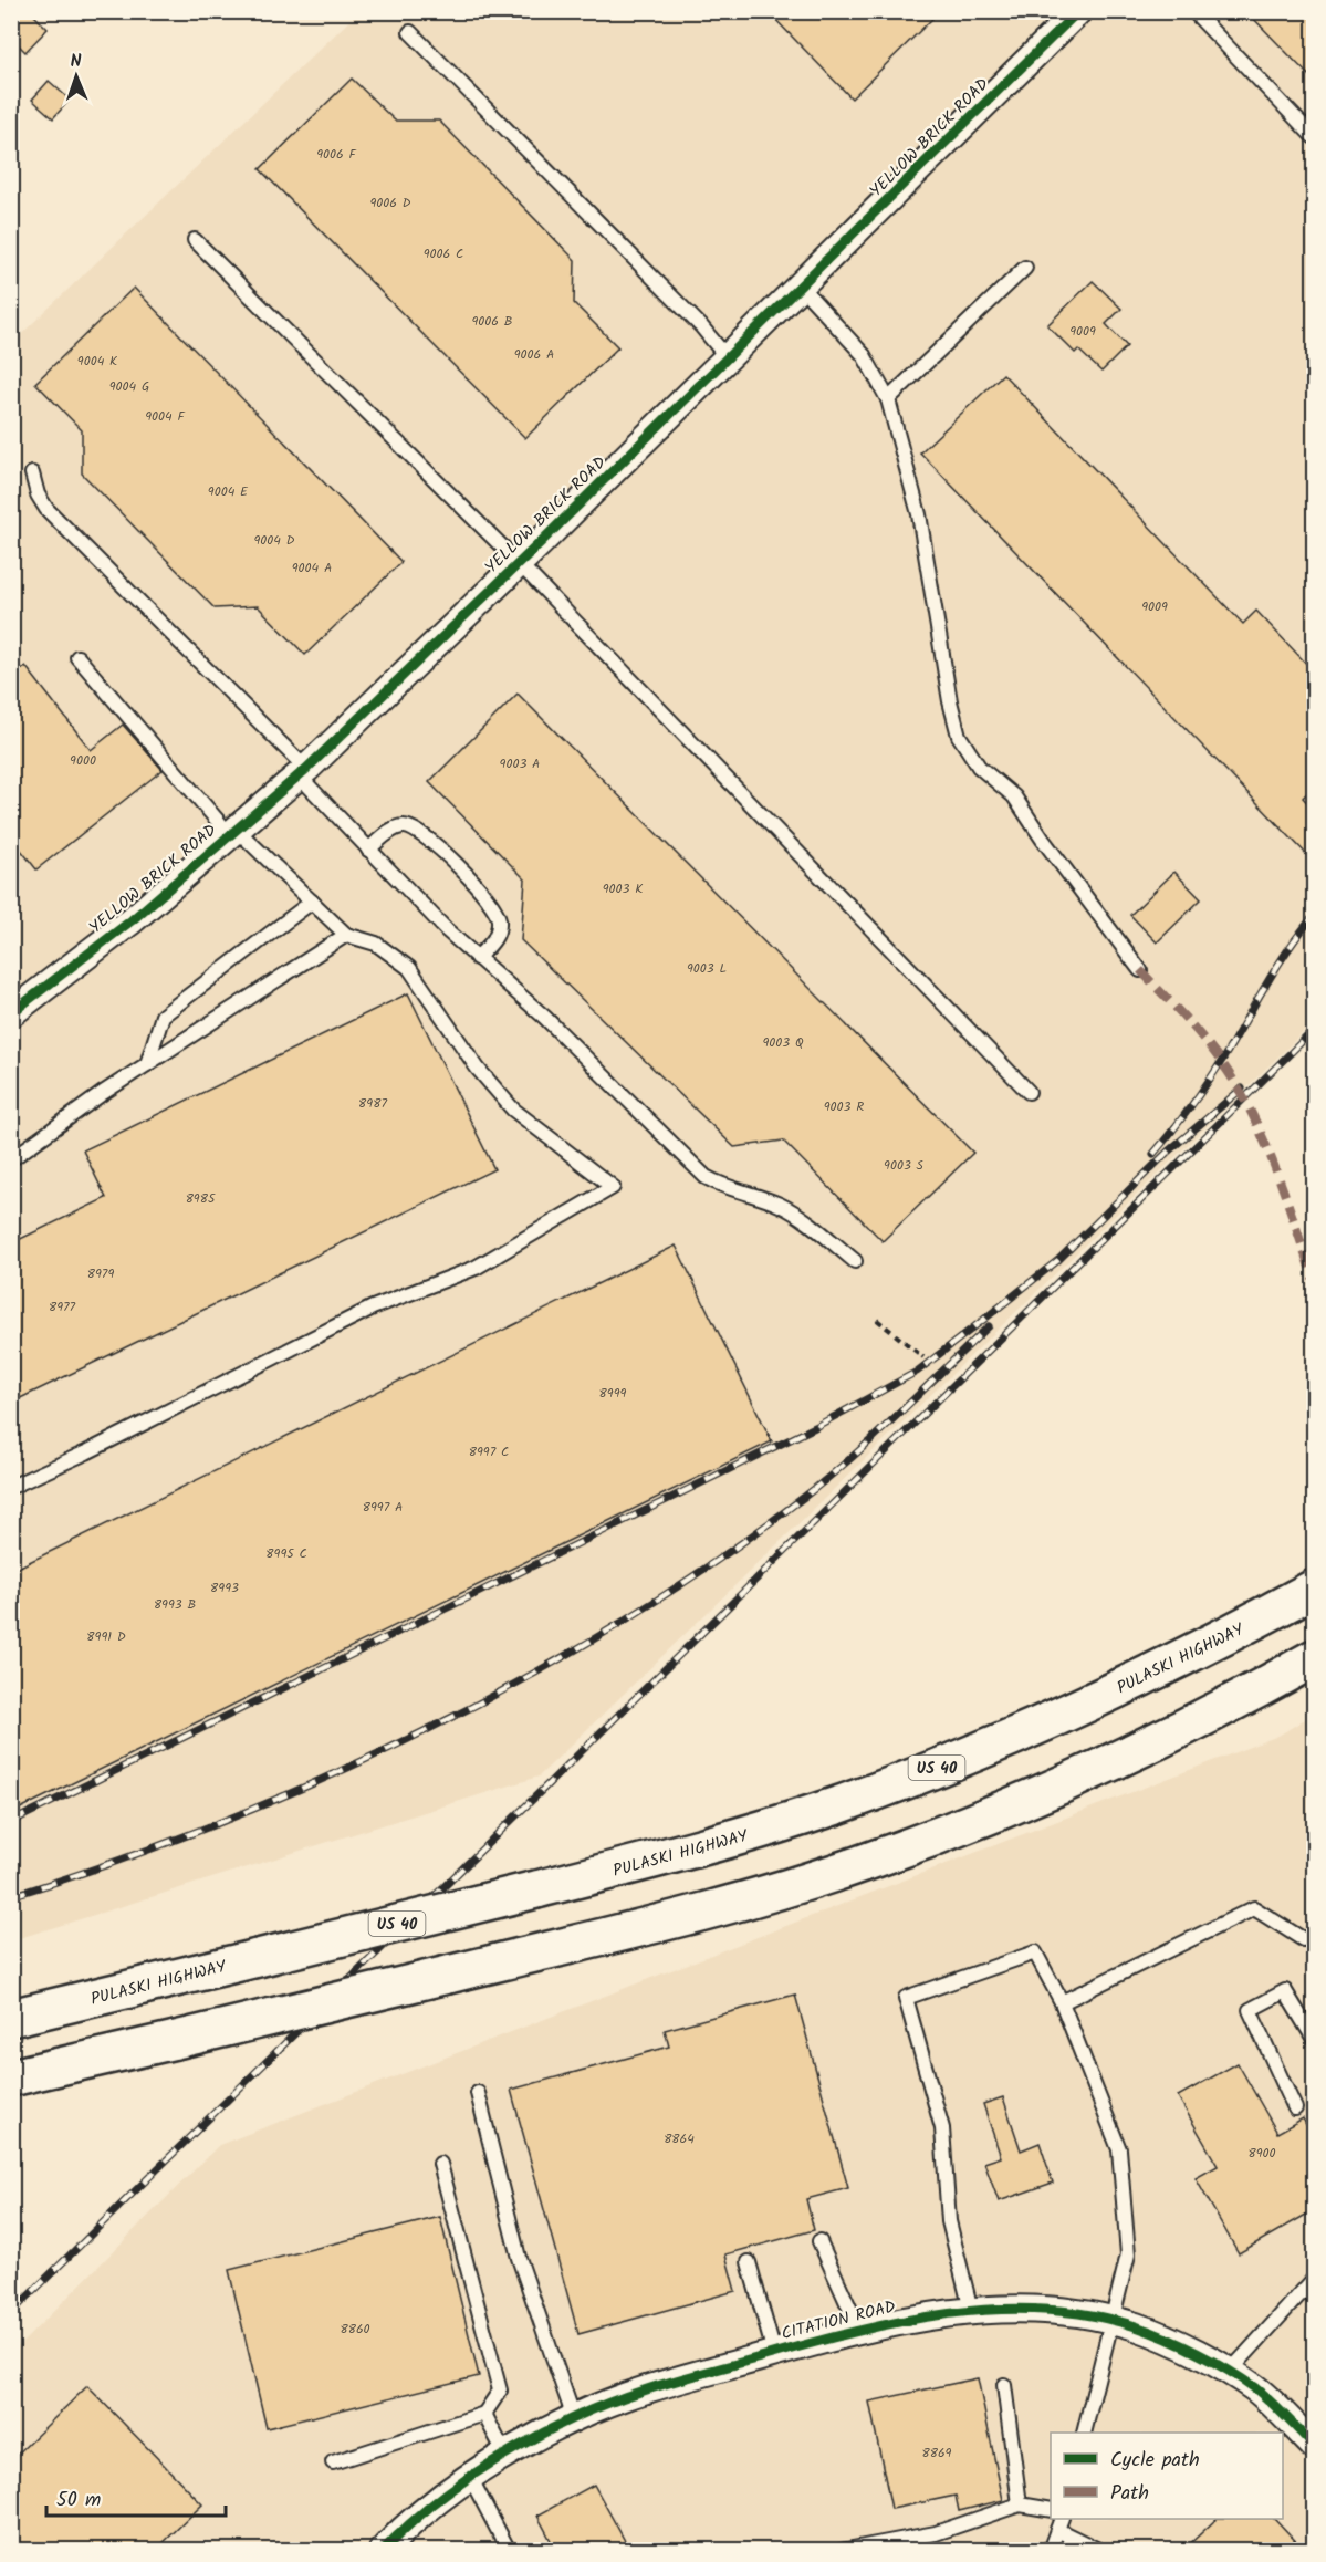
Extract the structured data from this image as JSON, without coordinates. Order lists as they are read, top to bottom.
{
  "streets": {
    "highway": ["PULASKI HIGHWAY", "US 40"],
    "street": ["YELLOW BRICK ROAD", "CITATION ROAD"]
  },
  "house_numbers": [
    "9006 F",
    "9006 D",
    "9006 C",
    "9006 B",
    "9009",
    "9006 A",
    "9004 K",
    "9004 G",
    "9004 F",
    "9004 E",
    "9004 D",
    "9004 A",
    "9009",
    "9000",
    "9003 A",
    "9003 K",
    "9003 L",
    "9003 Q",
    "8987",
    "9003 R",
    "9003 S",
    "8985",
    "8979",
    "8977",
    "8999",
    "8997 C",
    "8997 A",
    "8995 C",
    "8993",
    "8993 B",
    "8991 D",
    "8864",
    "8900",
    "8860",
    "8869"
  ],
  "legend": ["Cycle path", "Path"],
  "scale_bar": "50 m",
  "north": "top"
}
